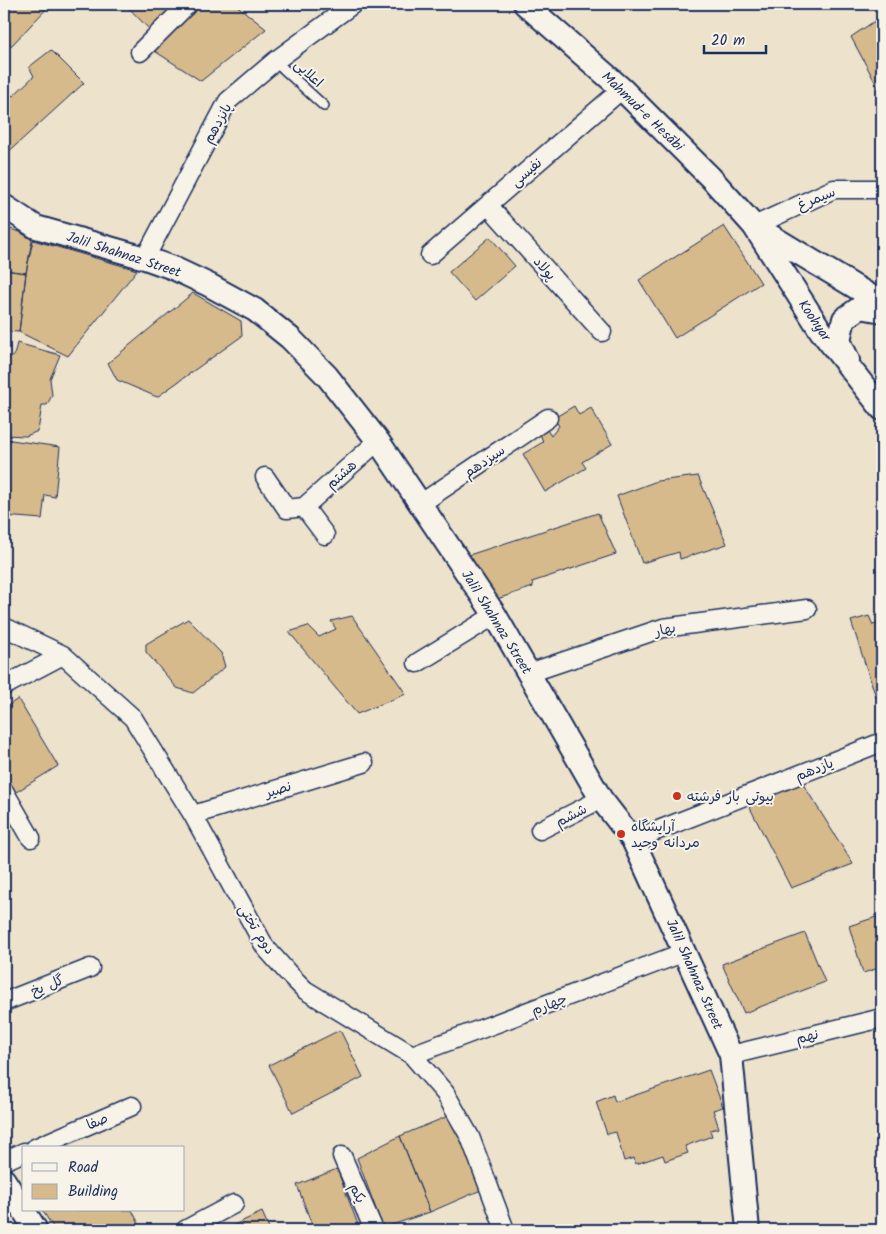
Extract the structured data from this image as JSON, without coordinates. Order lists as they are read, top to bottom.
{
  "streets": {
    "street": [
      "Mahmud-e Hesābi",
      "پانزدهم",
      "نفیسی",
      "سیمرغ",
      "Jalil Shahnaz Street",
      "پولاد",
      "Koohyar",
      "سیزدهم",
      "هشتم",
      "بهار",
      "یازدهم",
      "نصیر",
      "ششم",
      "دوم تختی",
      "گل یخ",
      "چهارم",
      "نهم",
      "صفا",
      "یکم"
    ],
    "lane": ["اعلایی"]
  },
  "crossings": [
    ["اعلایی", "پانزدهم"],
    ["Mahmud-e Hesābi", "نفیسی"],
    ["Mahmud-e Hesābi", "سیمرغ"],
    ["Mahmud-e Hesābi", "Koohyar"],
    ["پانزدهم", "Jalil Shahnaz Street"],
    ["نفیسی", "پولاد"],
    ["سیمرغ", "Koohyar"],
    ["Jalil Shahnaz Street", "سیزدهم"],
    ["Jalil Shahnaz Street", "هشتم"],
    ["Jalil Shahnaz Street", "بهار"],
    ["Jalil Shahnaz Street", "یازدهم"],
    ["Jalil Shahnaz Street", "ششم"],
    ["Jalil Shahnaz Street", "چهارم"],
    ["Jalil Shahnaz Street", "نهم"],
    ["نصیر", "دوم تختی"],
    ["دوم تختی", "چهارم"]
  ],
  "places": ["بیوتی بار فرشته", "آرایشگاه مردانه وحید"],
  "legend": ["Road", "Building"],
  "scale_bar": "20 m"
}
